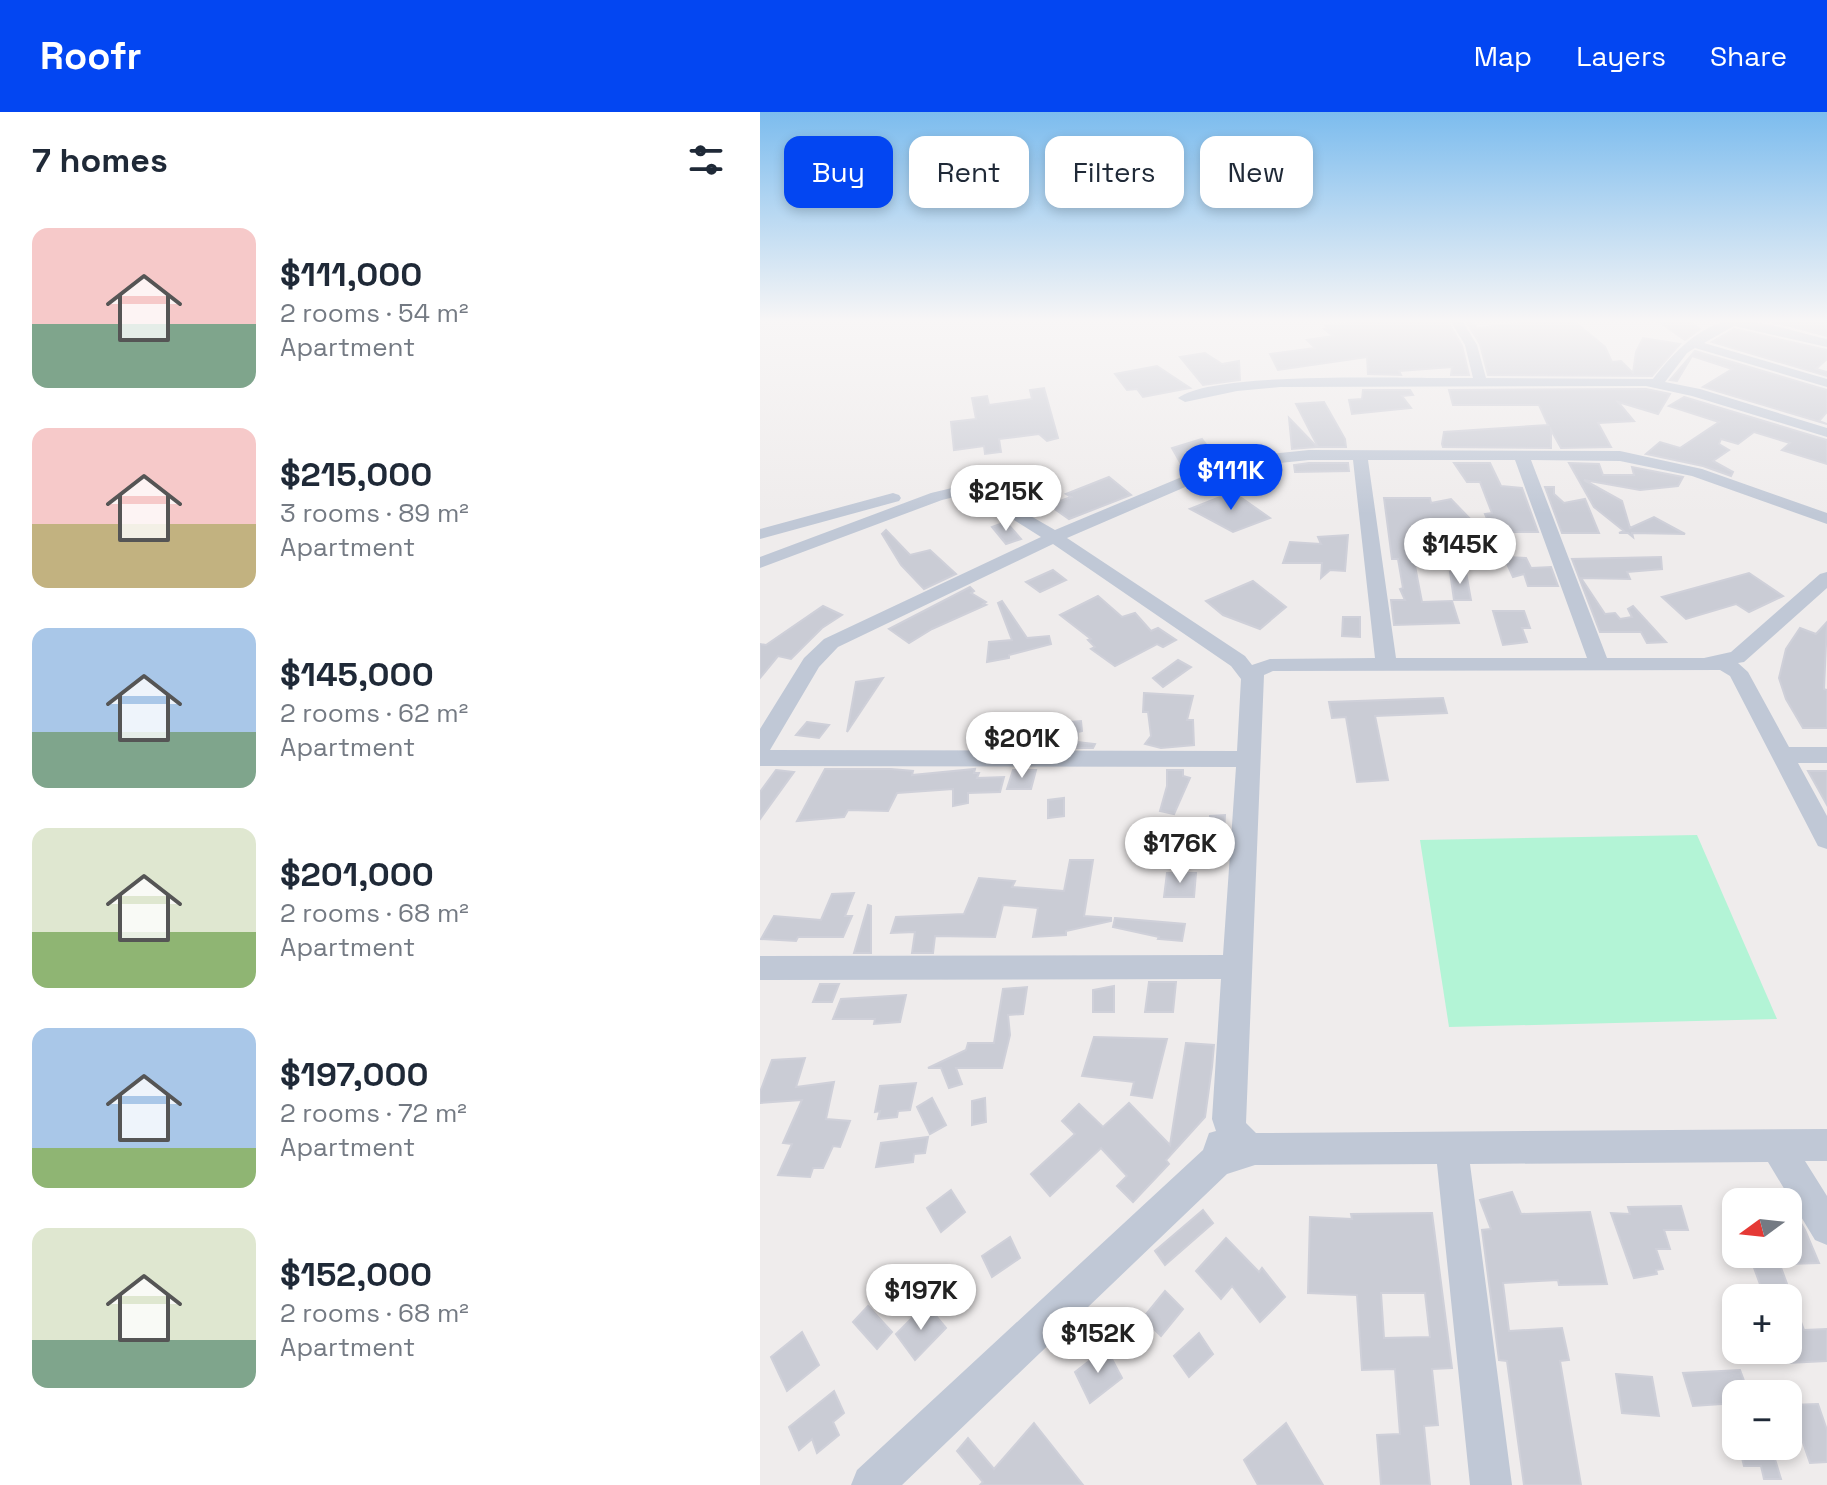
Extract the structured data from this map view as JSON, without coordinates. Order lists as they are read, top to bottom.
{
  "north": "left",
  "page": {
    "header": "Roofr",
    "nav": ["Map", "Layers", "Share"],
    "heading": "7 homes",
    "chip": [
      "Buy",
      "Rent",
      "Filters",
      "New"
    ],
    "list": [
      {
        "name": "$111,000",
        "note": "2 rooms · 54 m² · Apartment"
      },
      {
        "name": "$215,000",
        "note": "3 rooms · 89 m² · Apartment"
      },
      {
        "name": "$145,000",
        "note": "2 rooms · 62 m² · Apartment"
      },
      {
        "name": "$201,000",
        "note": "2 rooms · 68 m² · Apartment"
      },
      {
        "name": "$197,000",
        "note": "2 rooms · 72 m² · Apartment"
      },
      {
        "name": "$152,000",
        "note": "2 rooms · 68 m² · Apartment"
      }
    ],
    "price": [
      "$111K",
      "$215K",
      "$145K",
      "$201K",
      "$176K",
      "$197K",
      "$152K"
    ],
    "map_buttons": ["+", "−"]
  }
}
